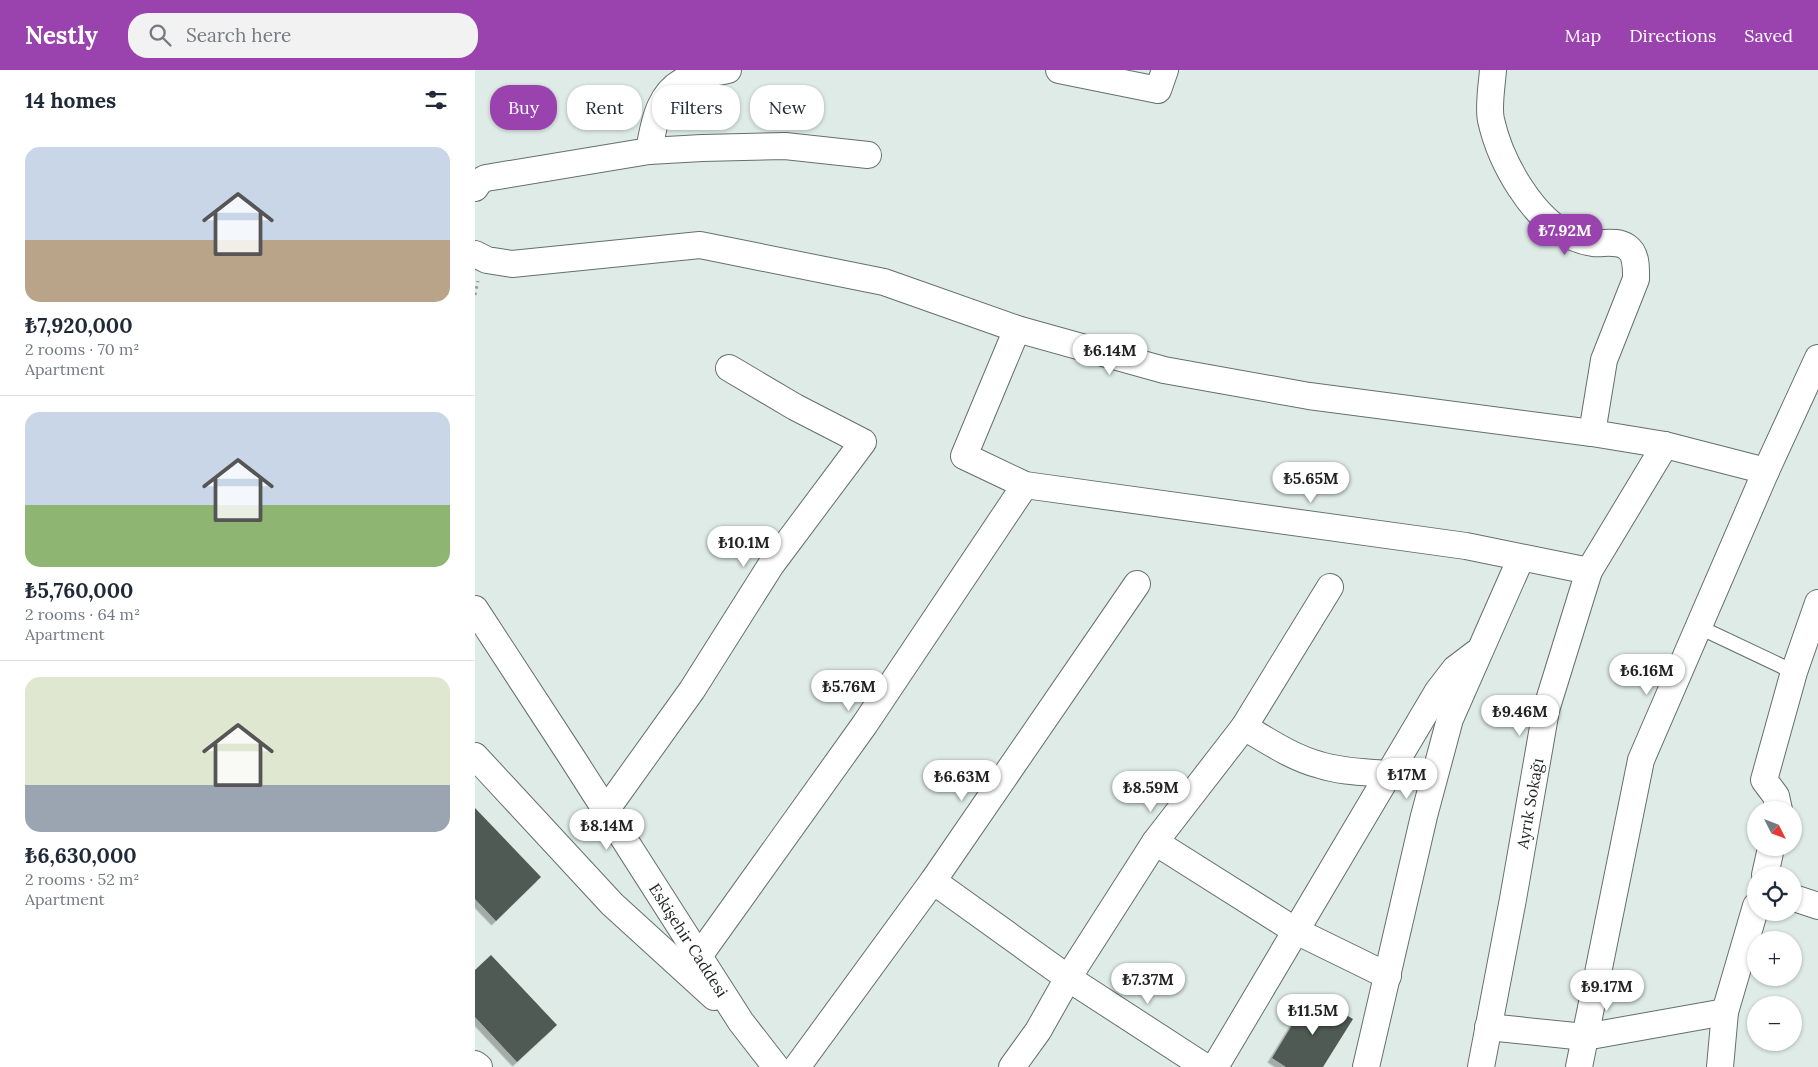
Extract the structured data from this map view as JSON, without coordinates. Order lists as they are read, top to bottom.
{
  "streets": {
    "street": ["Ayrık Sokağı", "Eskişehir Caddesi"]
  },
  "north": "bottom right",
  "page": {
    "header": "Nestly",
    "search": "Search here",
    "nav": ["Map", "Directions", "Saved"],
    "heading": "14 homes",
    "chip": [
      "Buy",
      "Rent",
      "Filters",
      "New"
    ],
    "list": [
      {
        "name": "₺7,920,000",
        "note": "2 rooms · 70 m² · Apartment"
      },
      {
        "name": "₺5,760,000",
        "note": "2 rooms · 64 m² · Apartment"
      },
      {
        "name": "₺6,630,000",
        "note": "2 rooms · 52 m² · Apartment"
      }
    ],
    "price": [
      "₺7.92M",
      "₺6.14M",
      "₺5.65M",
      "₺10.1M",
      "₺6.16M",
      "₺5.76M",
      "₺9.46M",
      "₺17M",
      "₺6.63M",
      "₺8.59M",
      "₺8.14M",
      "₺7.37M",
      "₺9.17M",
      "₺11.5M"
    ],
    "map_buttons": ["+", "−"]
  }
}
